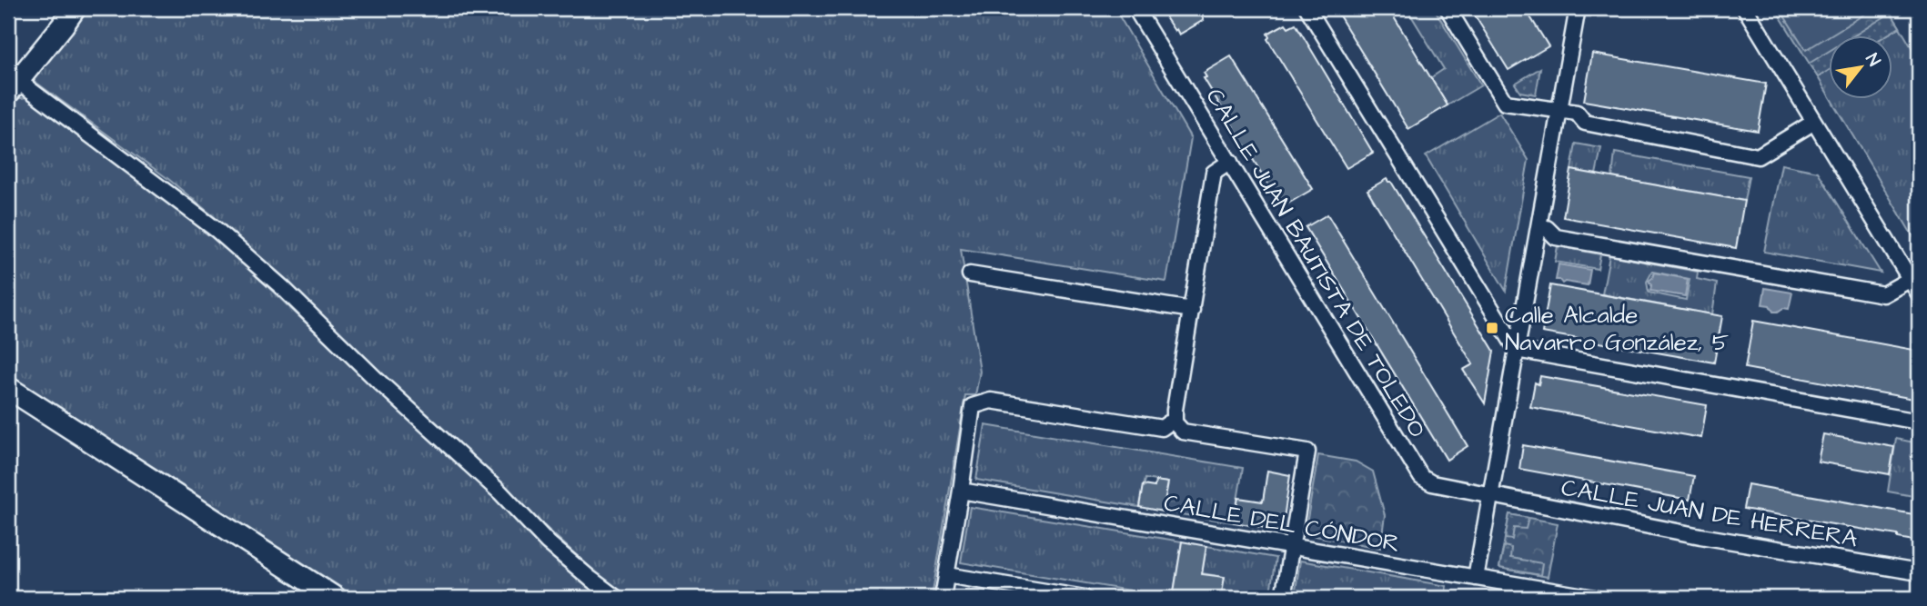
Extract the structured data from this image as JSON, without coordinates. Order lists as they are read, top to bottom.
{
  "streets": {
    "street": ["CALLE JUAN BAUTISTA DE TOLEDO", "CALLE JUAN DE HERRERA", "CALLE DEL CÓNDOR"]
  },
  "crossings": [
    ["CALLE JUAN BAUTISTA DE TOLEDO", "CALLE JUAN DE HERRERA"]
  ],
  "places": {
    "transit": ["Calle Alcalde Navarro González, 5"]
  },
  "north": "top right"
}
